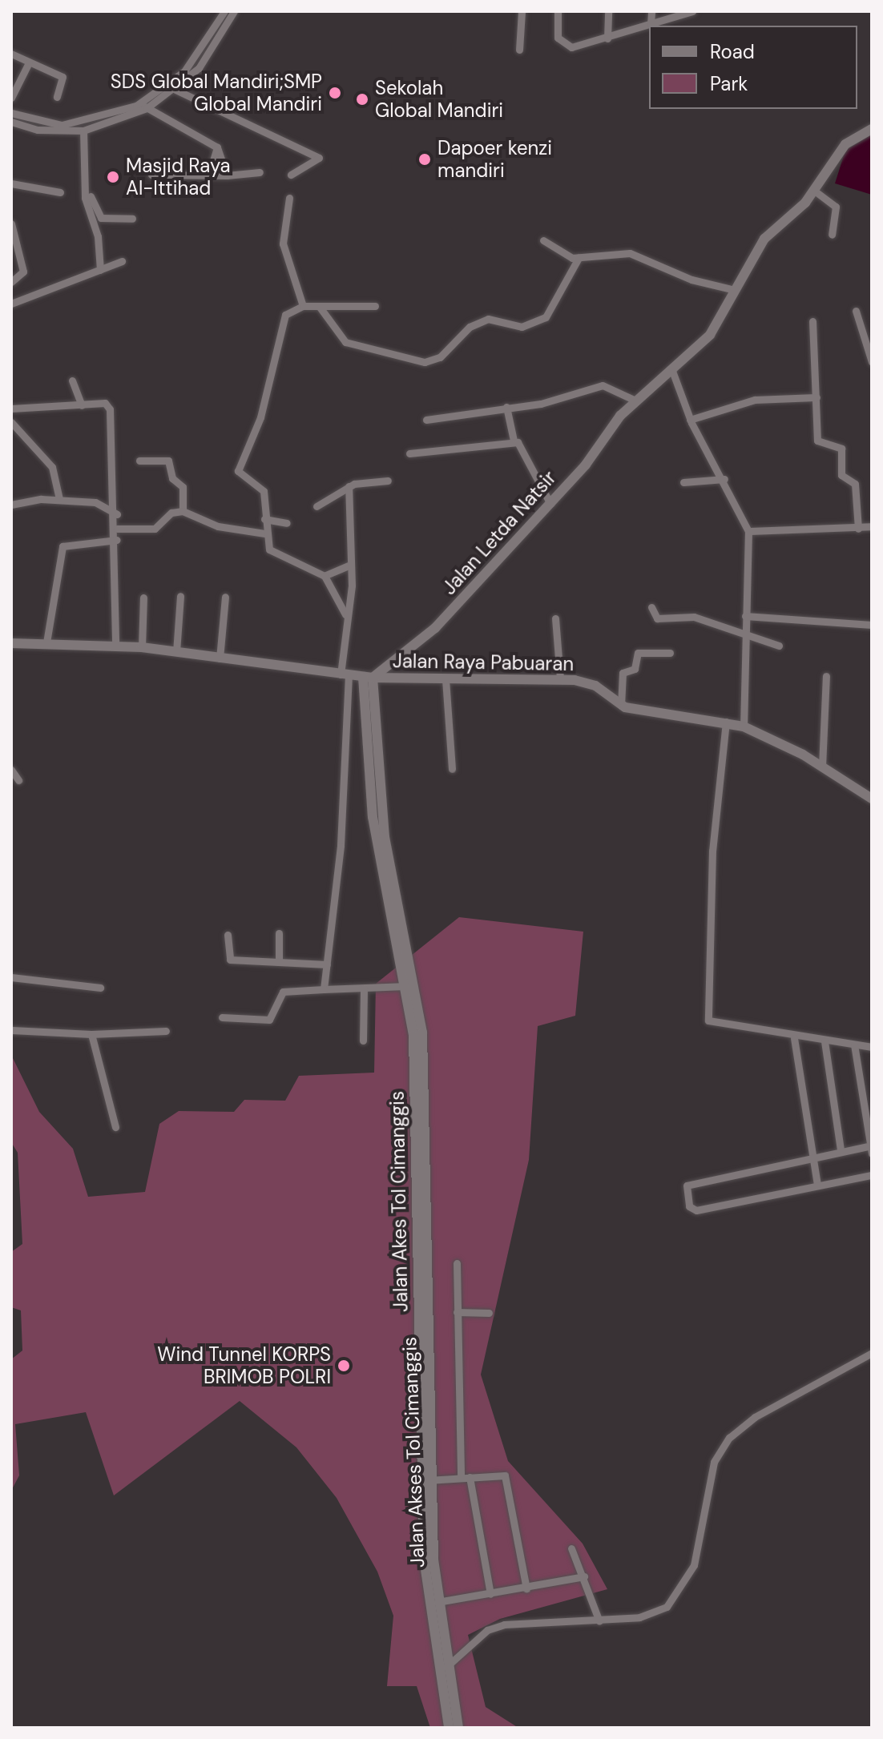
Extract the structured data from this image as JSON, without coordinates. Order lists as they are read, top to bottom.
{
  "streets": {
    "main road": [
      "Jalan Letda Natsir",
      "Jalan Raya Pabuaran",
      "Jalan Akes Tol Cimanggis",
      "Jalan Akses Tol Cimanggis"
    ]
  },
  "crossings": [
    ["Jalan Letda Natsir", "Jalan Raya Pabuaran"],
    ["Jalan Letda Natsir", "Jalan Akes Tol Cimanggis"],
    ["Jalan Letda Natsir", "Jalan Akses Tol Cimanggis"],
    ["Jalan Raya Pabuaran", "Jalan Akes Tol Cimanggis"],
    ["Jalan Raya Pabuaran", "Jalan Akses Tol Cimanggis"],
    ["Jalan Akes Tol Cimanggis", "Jalan Akses Tol Cimanggis"]
  ],
  "places": [
    "SDS Global Mandiri;SMP Global Mandiri",
    "Sekolah Global Mandiri",
    "Dapoer kenzi mandiri",
    "Masjid Raya Al-Ittihad",
    "Wind Tunnel KORPS BRIMOB POLRI"
  ],
  "legend": ["Road", "Park"]
}
